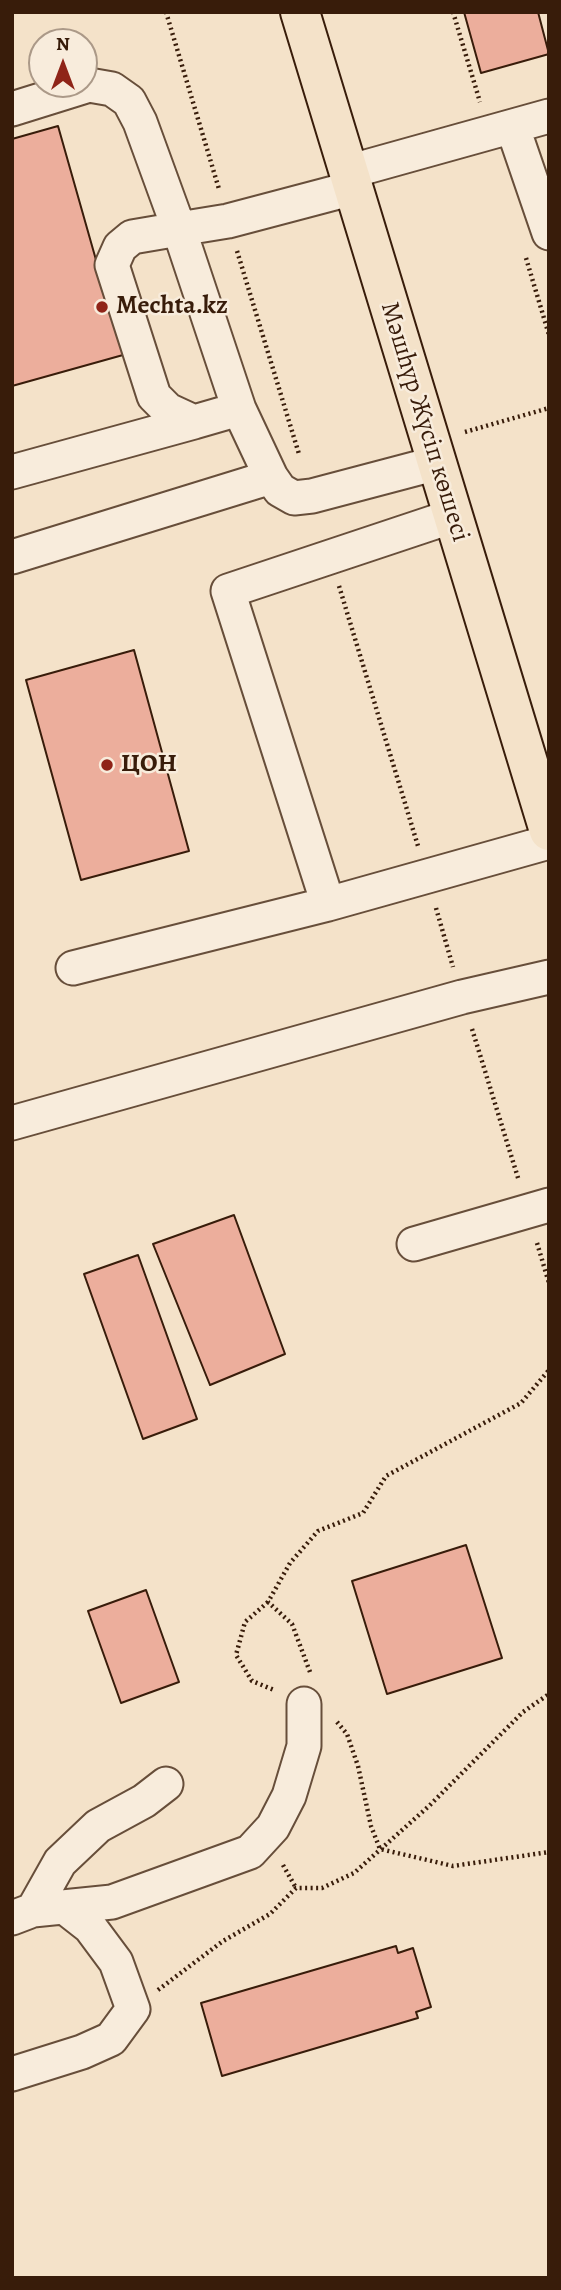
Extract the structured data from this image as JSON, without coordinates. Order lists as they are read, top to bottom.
{
  "streets": {
    "main road": ["Мәшһүр Жүсіп көшесі"]
  },
  "places": ["Mechta.kz", "ЦОН"],
  "north": "top"
}
